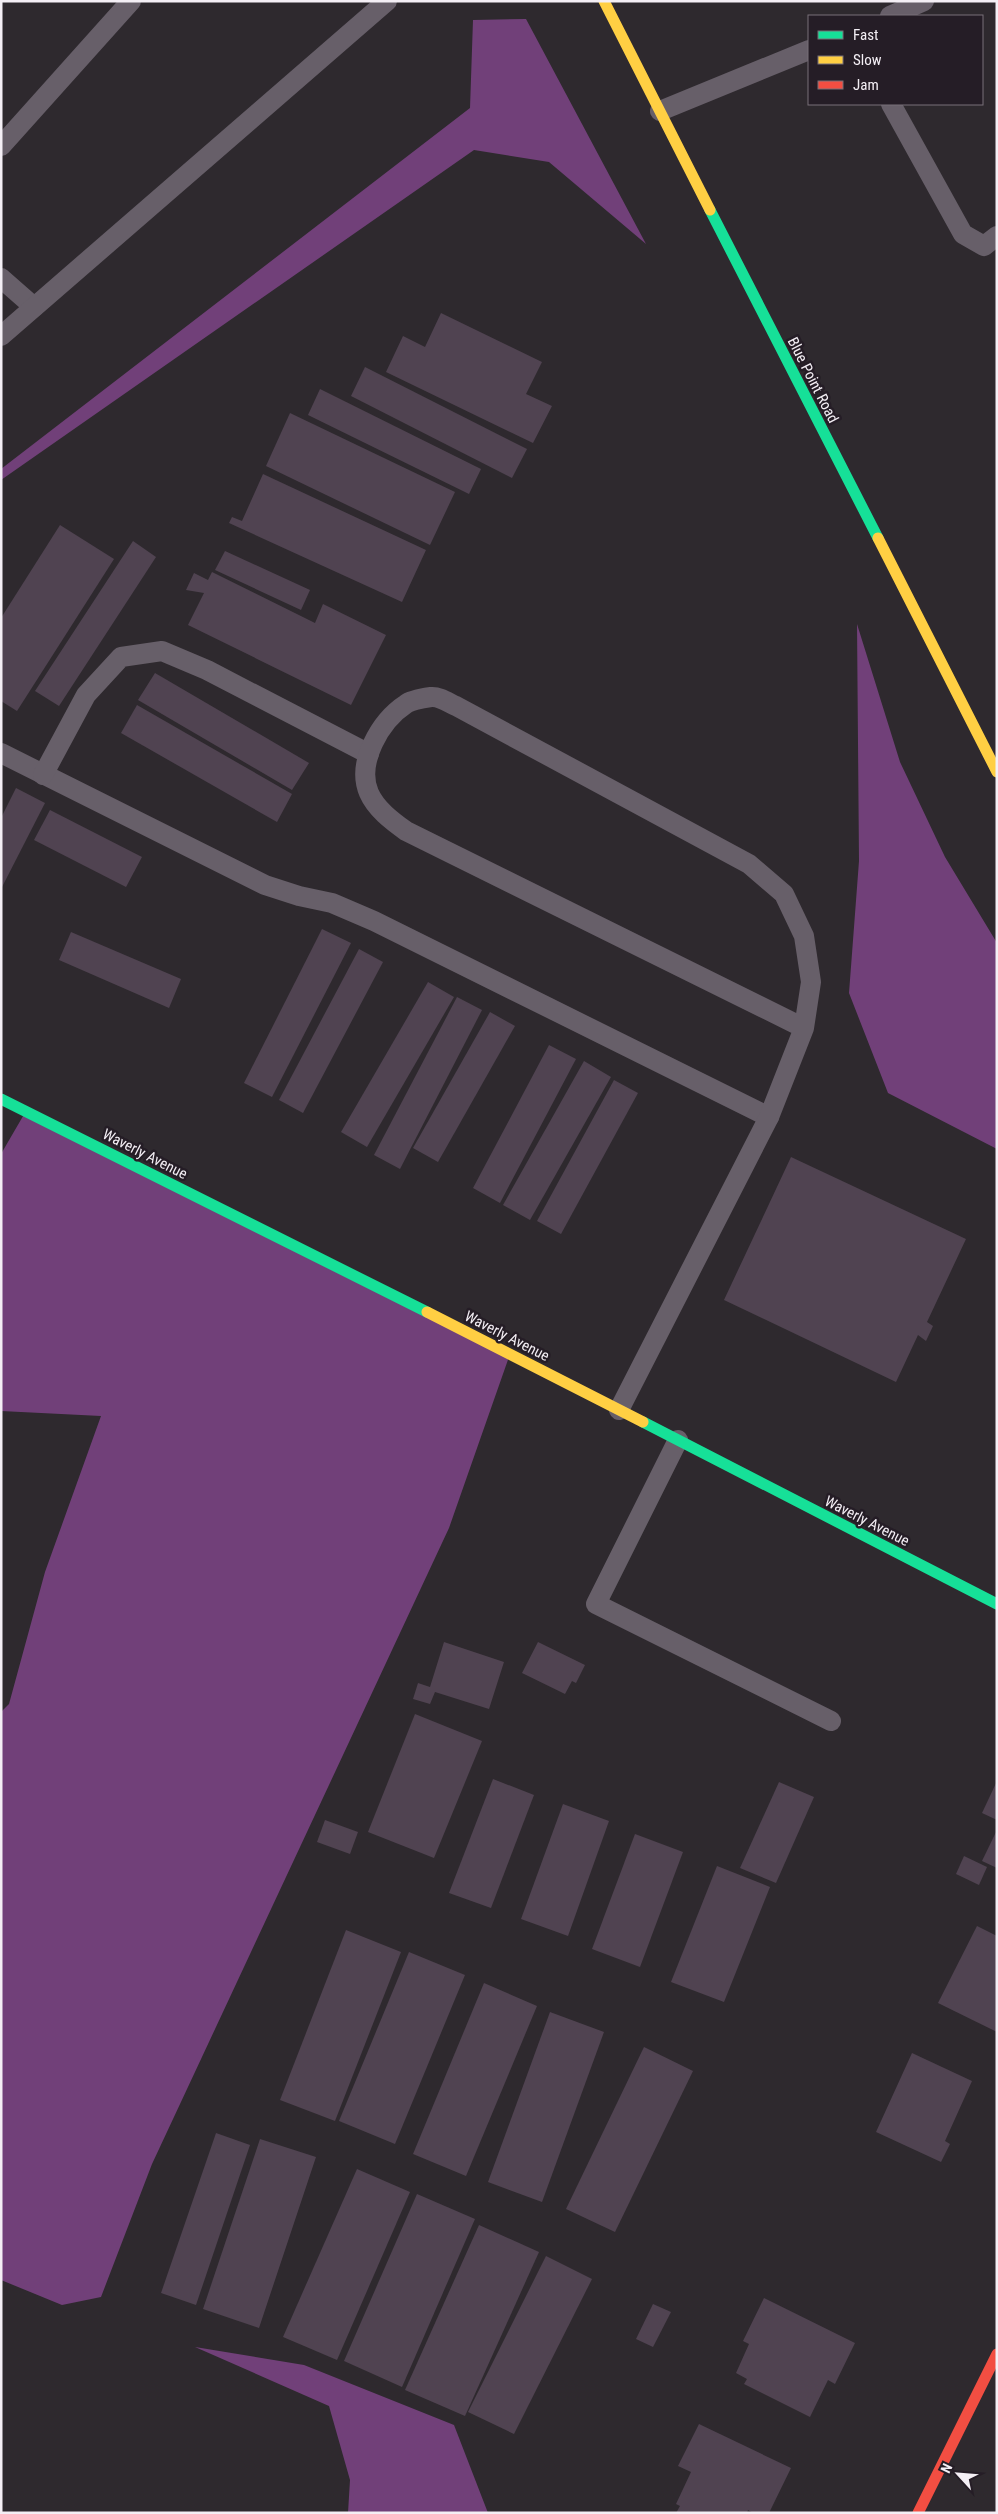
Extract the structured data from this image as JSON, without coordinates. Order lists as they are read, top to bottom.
{
  "streets": {
    "street": ["Blue Point Road", "Waverly Avenue"]
  },
  "legend": ["Fast", "Slow", "Jam"],
  "north": "top left"
}
